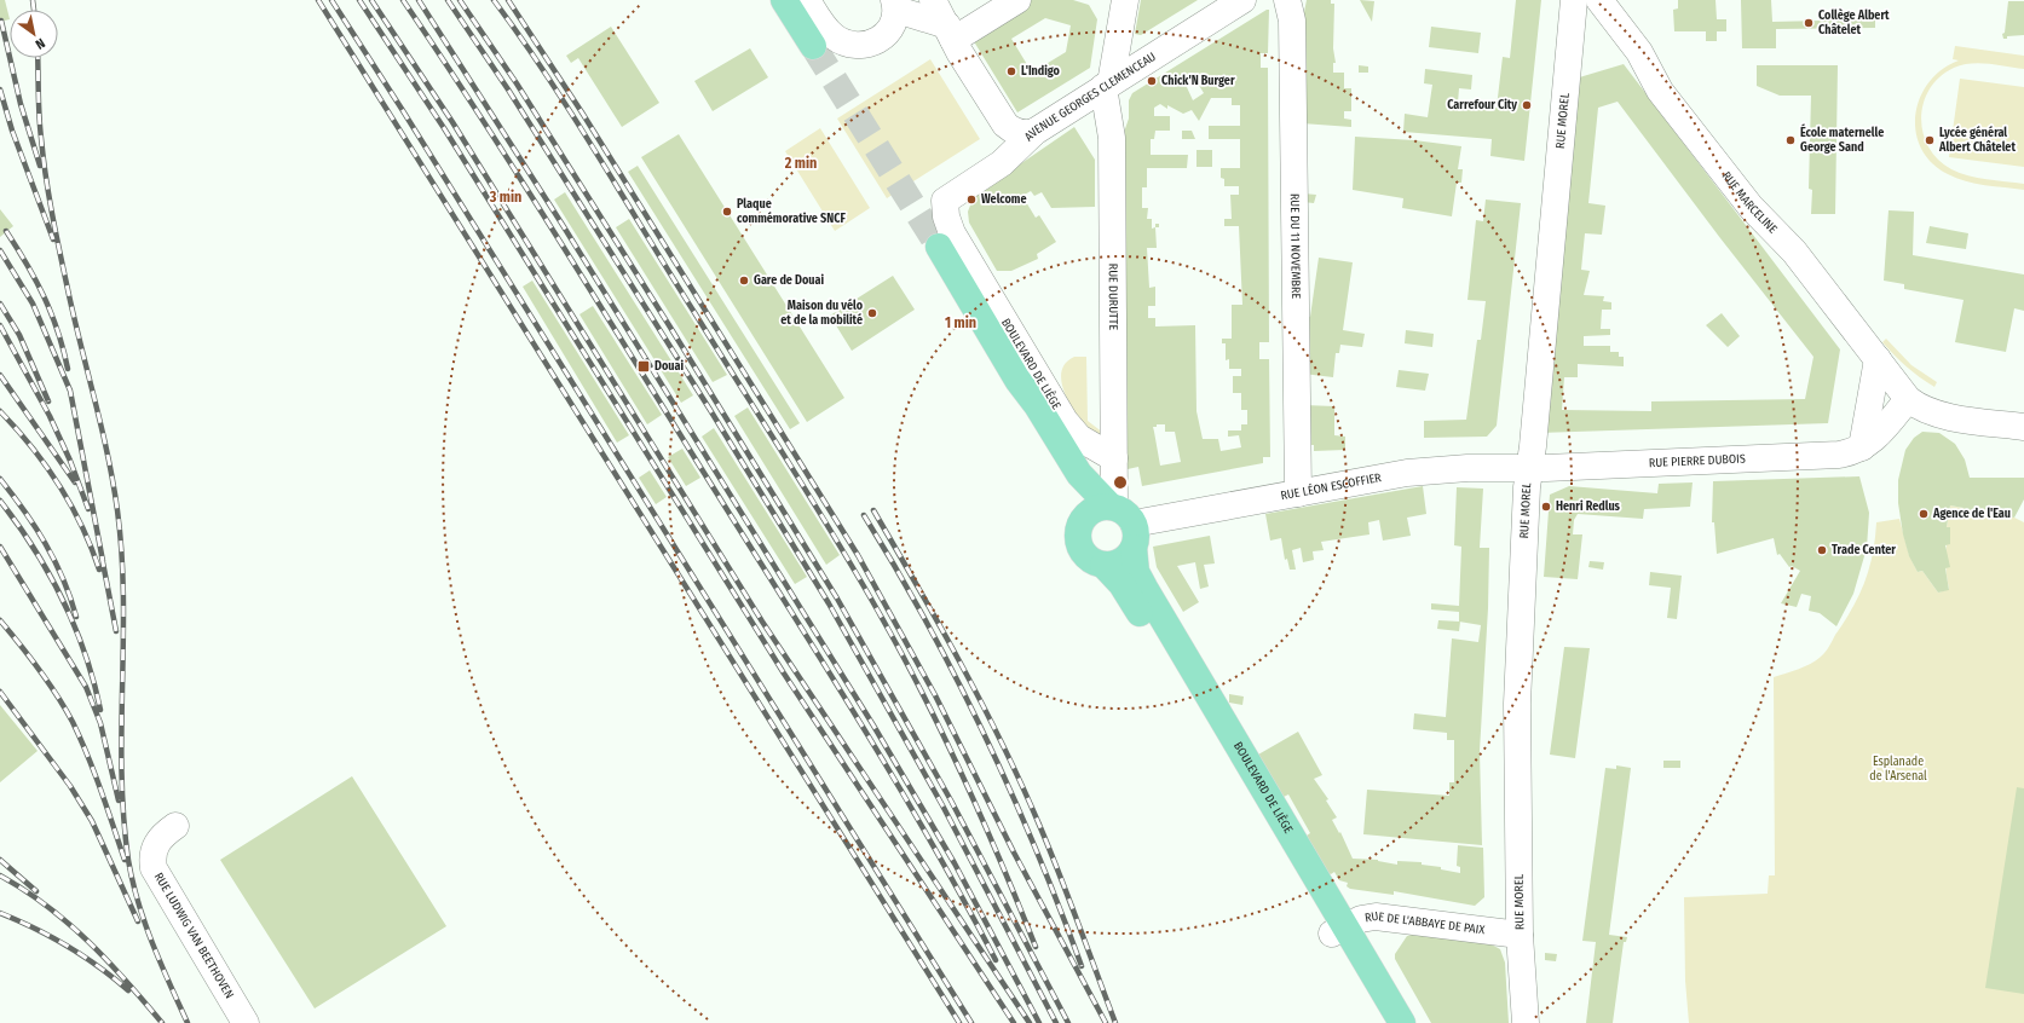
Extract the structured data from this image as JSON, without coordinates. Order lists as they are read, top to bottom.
{
  "streets": {
    "main road": ["BOULEVARD DE LIÈGE"],
    "street": [
      "AVENUE GEORGES CLEMENCEAU",
      "RUE MOREL",
      "RUE MARCELINE",
      "RUE DU 11 NOVEMBRE",
      "RUE DURUTTE",
      "RUE PIERRE DUBOIS",
      "RUE LÉON ESCOFFIER",
      "RUE DE L'ABBAYE DE PAIX",
      "RUE LUDWIG VAN BEETHOVEN"
    ]
  },
  "crossings": [
    ["AVENUE GEORGES CLEMENCEAU", "RUE DURUTTE"],
    ["AVENUE GEORGES CLEMENCEAU", "BOULEVARD DE LIÈGE"],
    ["RUE MOREL", "RUE PIERRE DUBOIS"],
    ["RUE MOREL", "RUE LÉON ESCOFFIER"],
    ["RUE MOREL", "RUE DE L'ABBAYE DE PAIX"],
    ["RUE MARCELINE", "RUE PIERRE DUBOIS"],
    ["RUE DU 11 NOVEMBRE", "RUE LÉON ESCOFFIER"],
    ["RUE DURUTTE", "BOULEVARD DE LIÈGE"],
    ["RUE DURUTTE", "RUE LÉON ESCOFFIER"],
    ["BOULEVARD DE LIÈGE", "RUE LÉON ESCOFFIER"],
    ["BOULEVARD DE LIÈGE", "RUE DE L'ABBAYE DE PAIX"],
    ["RUE PIERRE DUBOIS", "RUE LÉON ESCOFFIER"]
  ],
  "parks": ["Esplanade de l'Arsenal"],
  "places": {
    "other": [
      "Collège Albert Châtelet",
      "L'Indigo",
      "Chick'N Burger",
      "Carrefour City",
      "École maternelle George Sand",
      "Lycée général Albert Châtelet",
      "Welcome",
      "Plaque commémorative SNCF",
      "Gare de Douai",
      "Maison du vélo et de la mobilité",
      "Henri Redlus",
      "Agence de l'Eau",
      "Trade Center"
    ],
    "transit": ["Douai"]
  },
  "north": "bottom right",
  "rings": ["2 min", "3 min", "1 min"]
}
